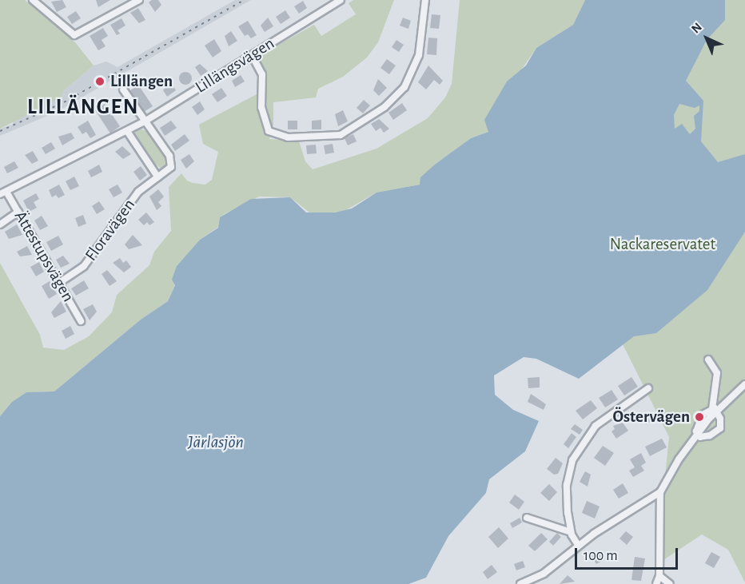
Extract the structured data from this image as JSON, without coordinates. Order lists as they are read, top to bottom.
{
  "streets": {
    "street": ["Lillängsvägen", "Floravägen", "Ättestupsvägen"]
  },
  "crossings": [
    ["Lillängsvägen", "Floravägen"],
    ["Lillängsvägen", "Ättestupsvägen"],
    ["Floravägen", "Ättestupsvägen"]
  ],
  "districts": ["LILLÄNGEN"],
  "water": ["Järlasjön"],
  "parks": ["Nackareservatet"],
  "places": ["Lillängen", "Östervägen"],
  "scale_bar": "100 m",
  "north": "top left"
}
